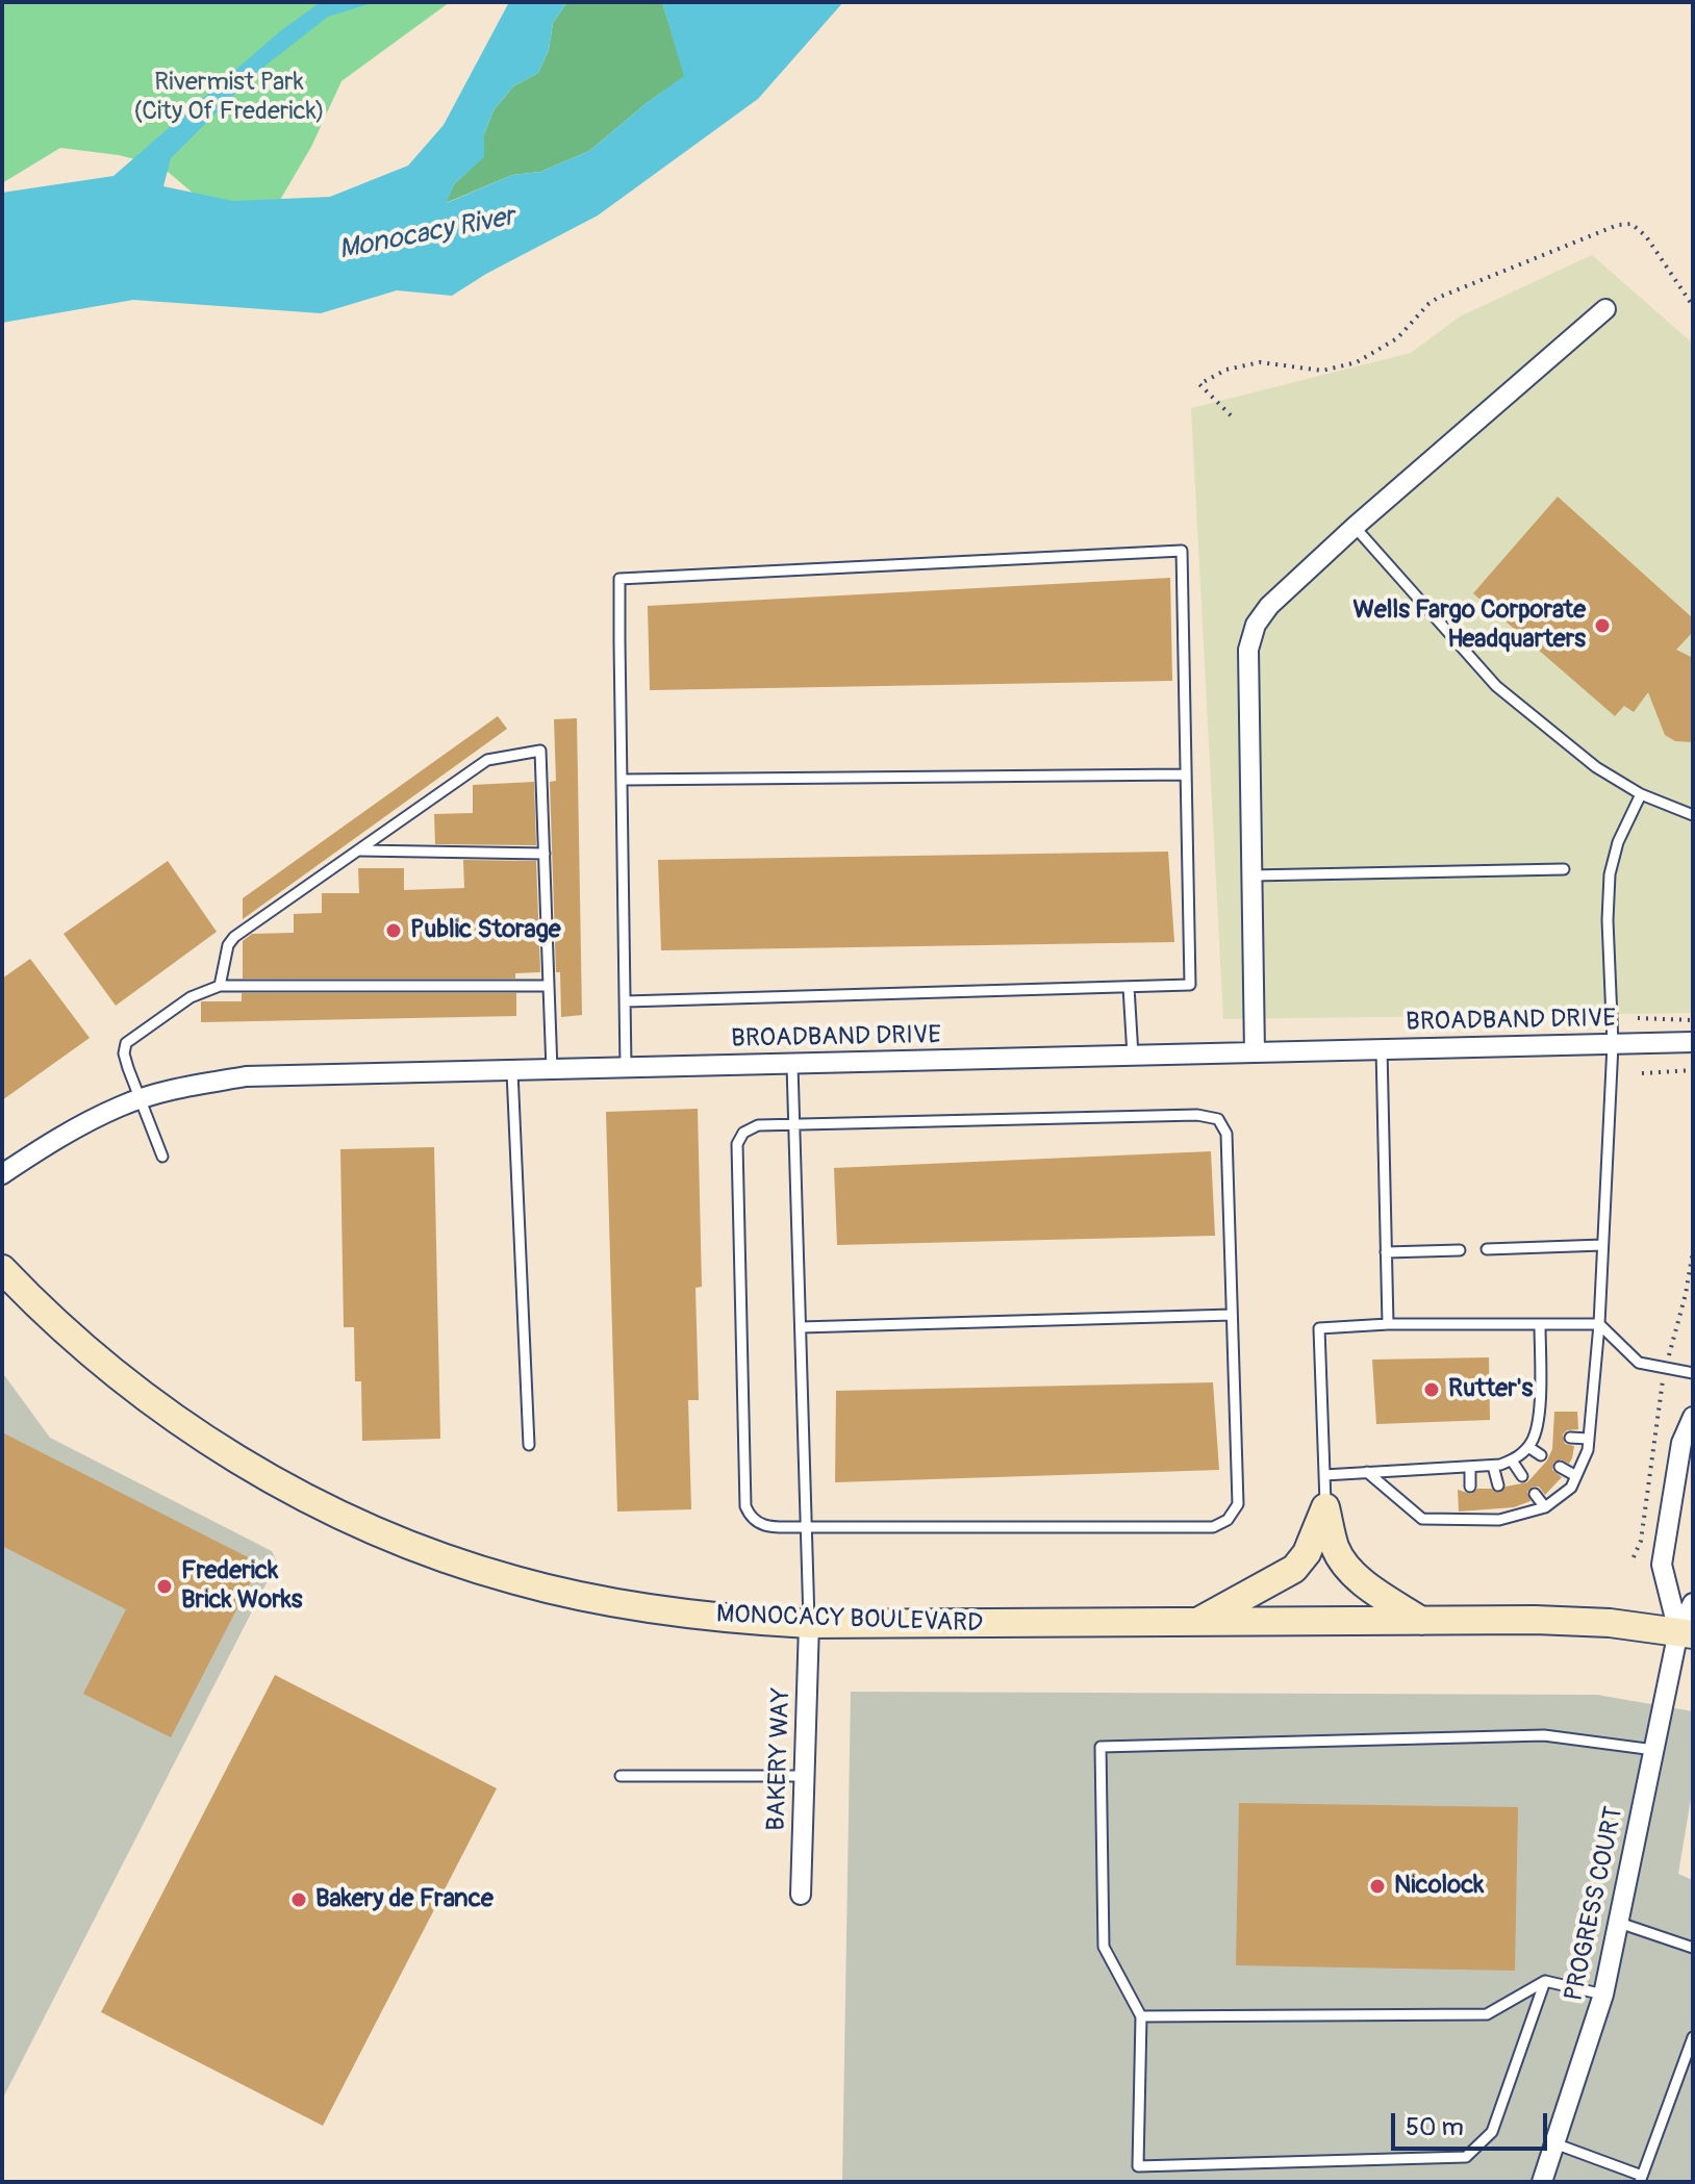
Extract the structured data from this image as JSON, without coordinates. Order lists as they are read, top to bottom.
{
  "streets": {
    "main road": ["MONOCACY BOULEVARD"],
    "street": ["BROADBAND DRIVE", "BAKERY WAY", "PROGRESS COURT"]
  },
  "crossings": [
    ["MONOCACY BOULEVARD", "BAKERY WAY"],
    ["MONOCACY BOULEVARD", "PROGRESS COURT"]
  ],
  "water": ["Monocacy River"],
  "parks": ["Rivermist Park (City Of Frederick)"],
  "places": [
    "Wells Fargo Corporate Headquarters",
    "Public Storage",
    "Rutter's",
    "Frederick Brick Works",
    "Nicolock",
    "Bakery de France"
  ],
  "scale_bar": "50 m"
}
